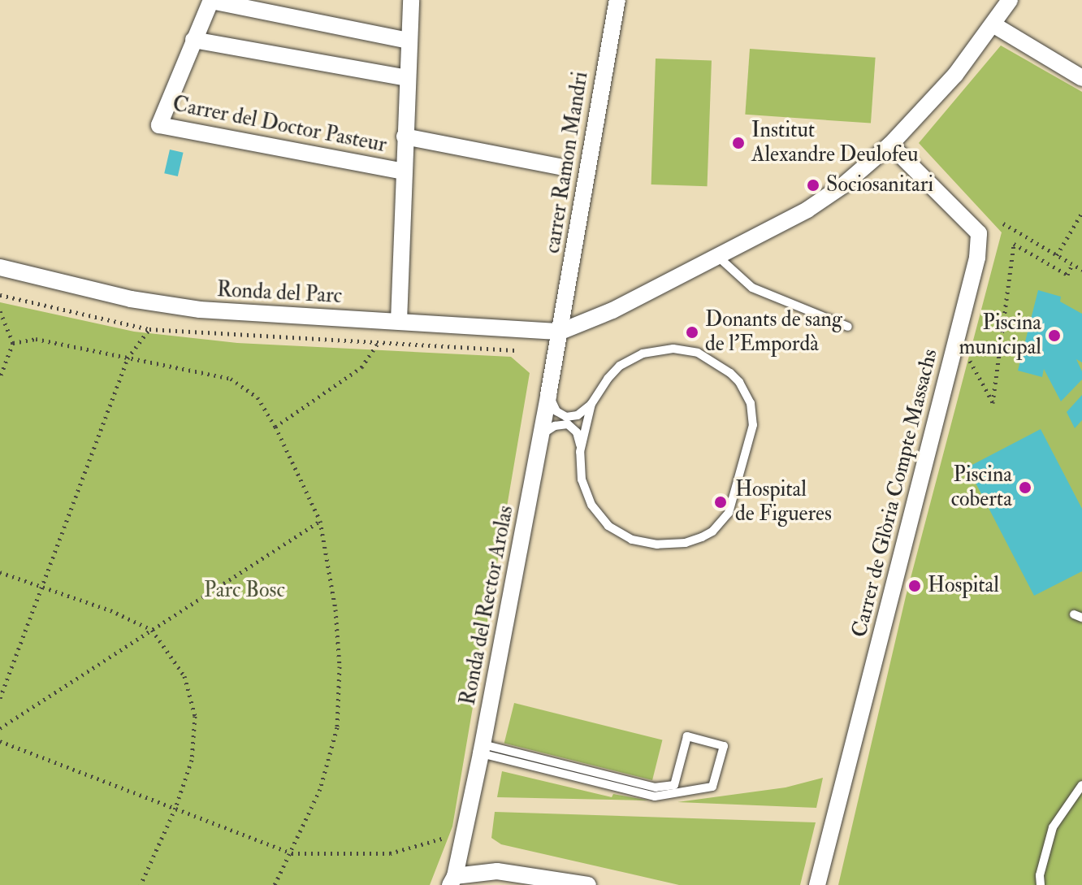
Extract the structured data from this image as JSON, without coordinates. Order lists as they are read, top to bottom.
{
  "streets": {
    "street": [
      "Carrer del Doctor Pasteur",
      "carrer Ramon Mandri",
      "Ronda del Parc",
      "Carrer de Glòria Compte Massachs",
      "Ronda del Rector Arolas"
    ]
  },
  "crossings": [
    ["Carrer del Doctor Pasteur", "Ronda del Parc"],
    ["carrer Ramon Mandri", "Ronda del Parc"],
    ["carrer Ramon Mandri", "Ronda del Rector Arolas"],
    ["Ronda del Parc", "Ronda del Rector Arolas"]
  ],
  "parks": ["Parc Bosc"],
  "places": [
    "Institut Alexandre Deulofeu",
    "Sociosanitari",
    "Donants de sang de l'Empordà",
    "Piscina municipal",
    "Piscina coberta",
    "Hospital de Figueres",
    "Hospital"
  ]
}
